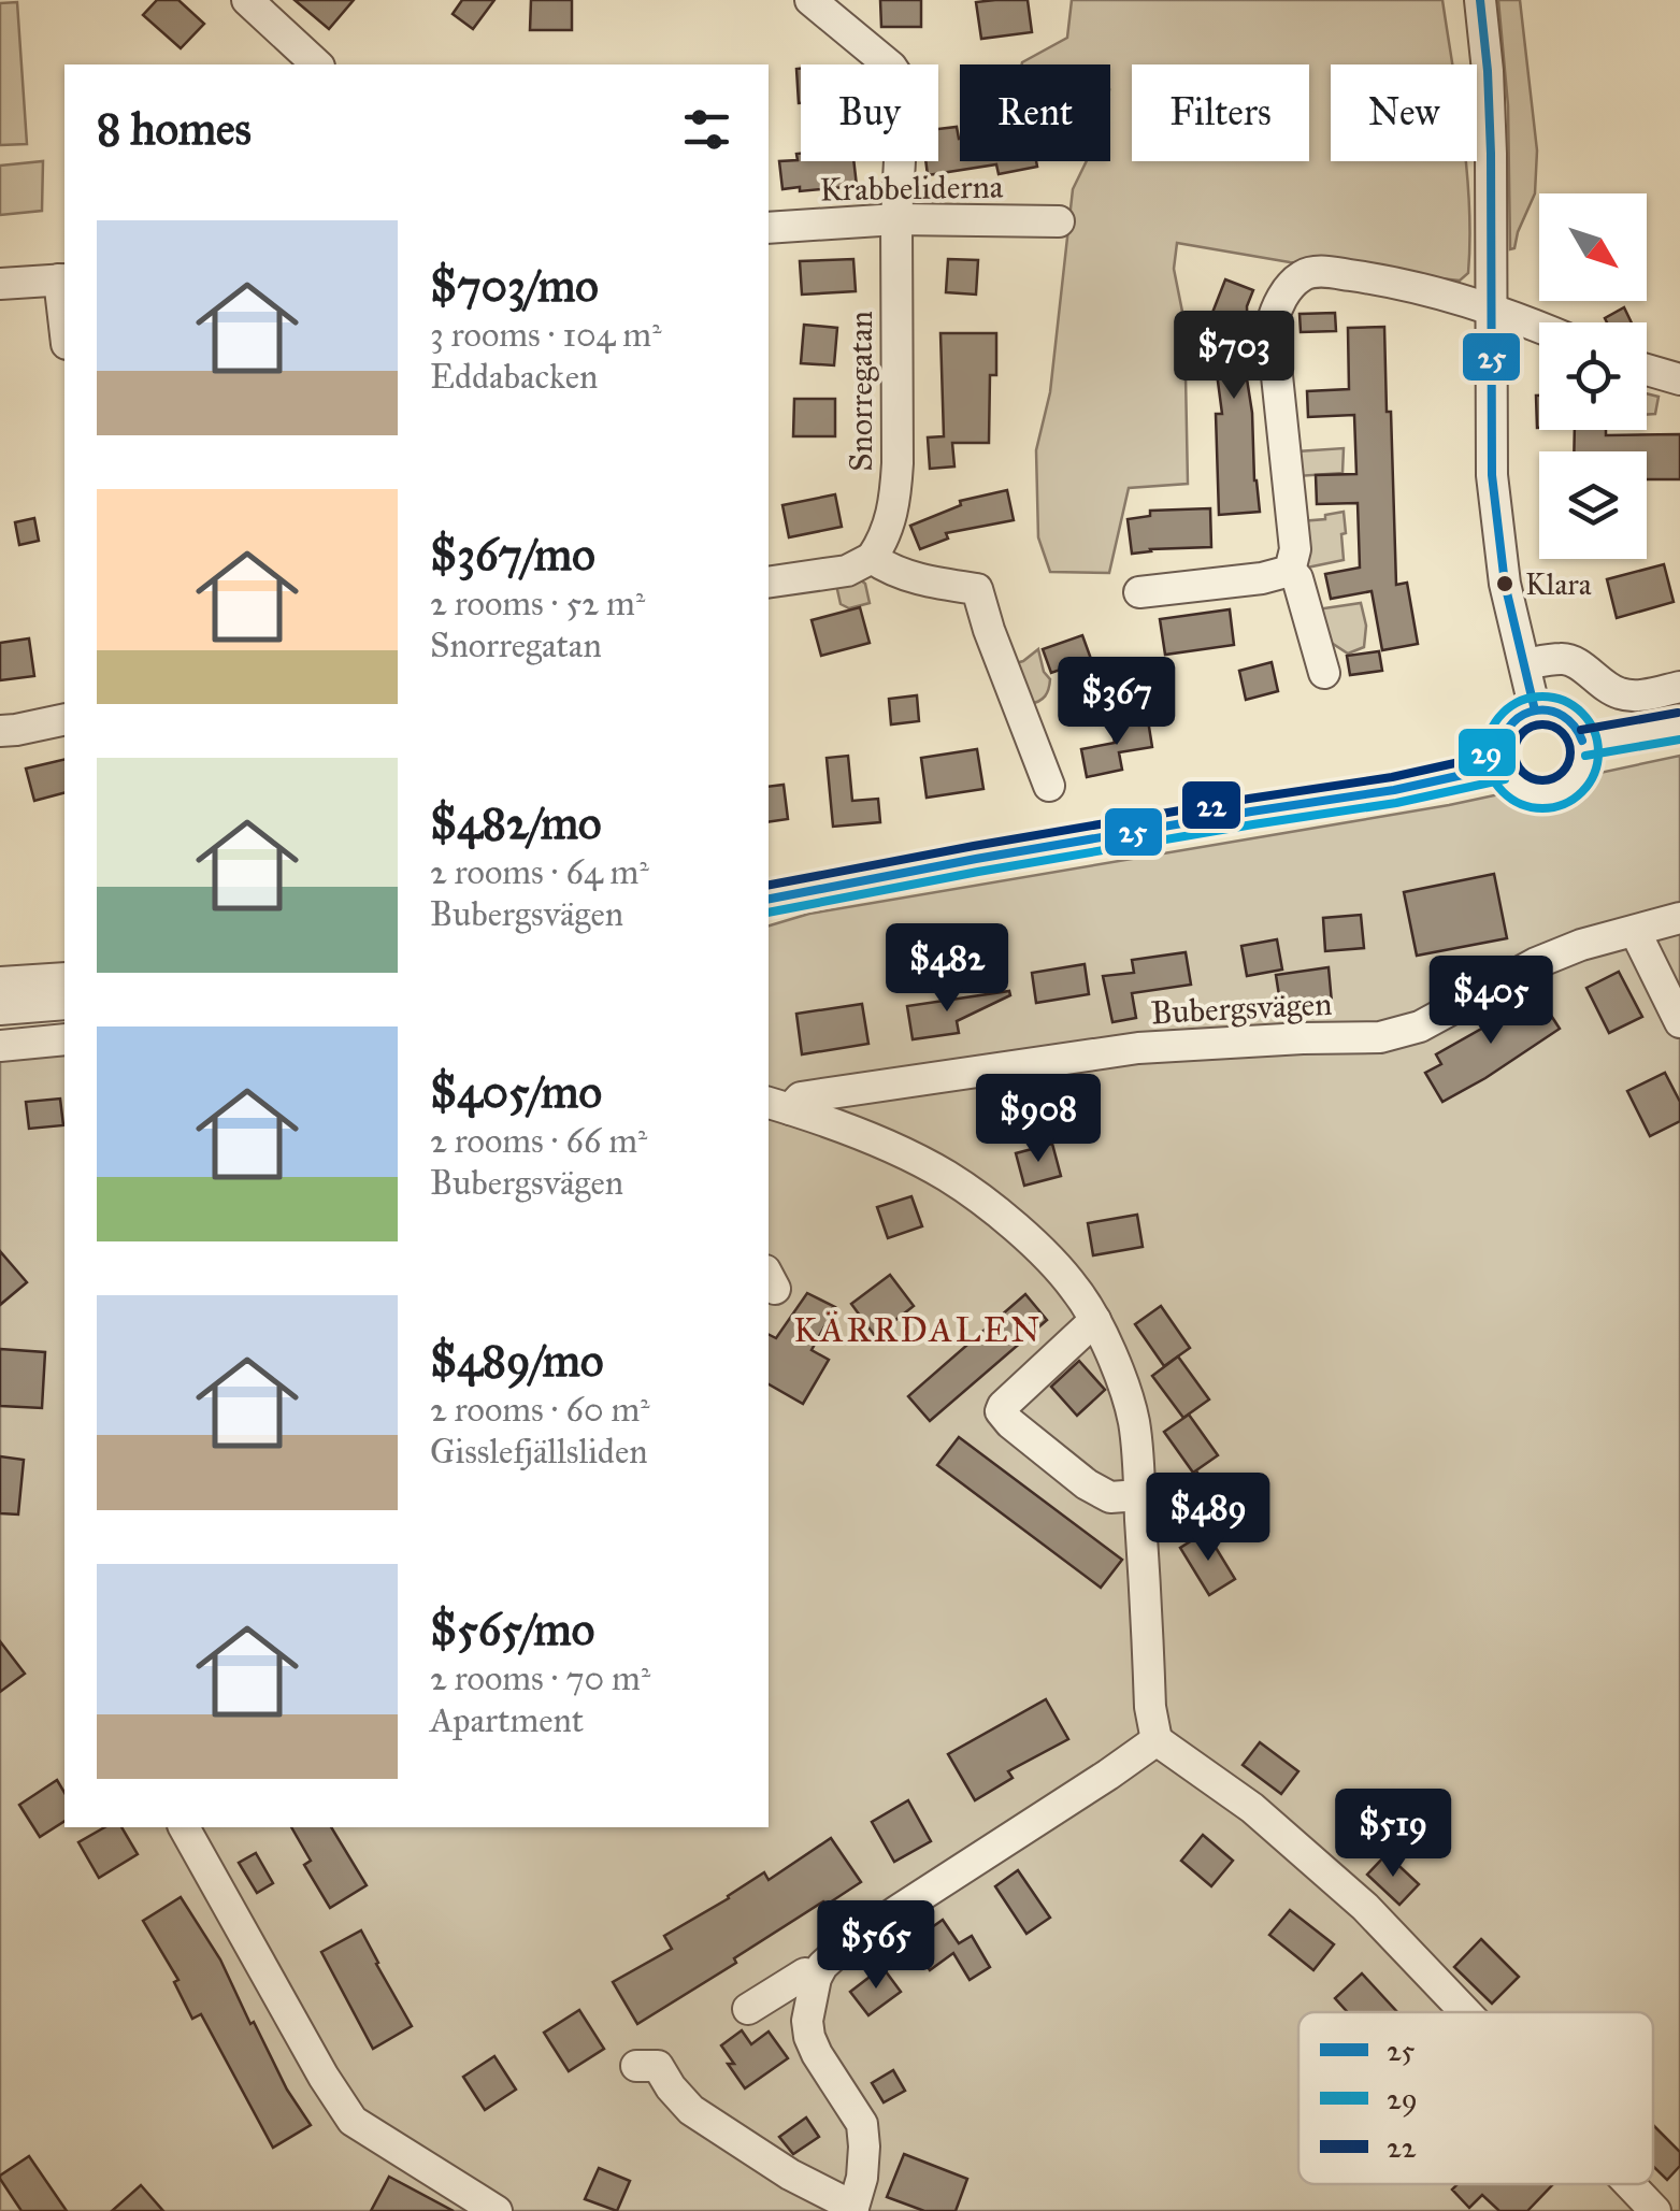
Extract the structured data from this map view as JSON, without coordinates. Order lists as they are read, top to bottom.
{
  "streets": {
    "street": ["Krabbeliderna", "Snorregatan", "Bubergsvägen"]
  },
  "crossings": [
    ["Krabbeliderna", "Snorregatan"]
  ],
  "districts": ["KÄRRDALEN"],
  "places": ["Klara"],
  "lines": ["transit line 25", "transit line 29", "transit line 22"],
  "legend": ["25", "29", "22"],
  "north": "bottom right",
  "page": {
    "chip": [
      "Buy",
      "Rent",
      "Filters",
      "New"
    ],
    "heading": "8 homes",
    "list": [
      {
        "name": "$703/mo",
        "note": "3 rooms · 104 m² · Eddabacken"
      },
      {
        "name": "$367/mo",
        "note": "2 rooms · 52 m² · Snorregatan"
      },
      {
        "name": "$482/mo",
        "note": "2 rooms · 64 m² · Bubergsvägen"
      },
      {
        "name": "$405/mo",
        "note": "2 rooms · 66 m² · Bubergsvägen"
      },
      {
        "name": "$489/mo",
        "note": "2 rooms · 60 m² · Gisslefjällsliden"
      },
      {
        "name": "$565/mo",
        "note": "2 rooms · 70 m² · Apartment"
      }
    ],
    "price": [
      "$703",
      "$367",
      "$482",
      "$405",
      "$908",
      "$489",
      "$519",
      "$565"
    ]
  }
}
